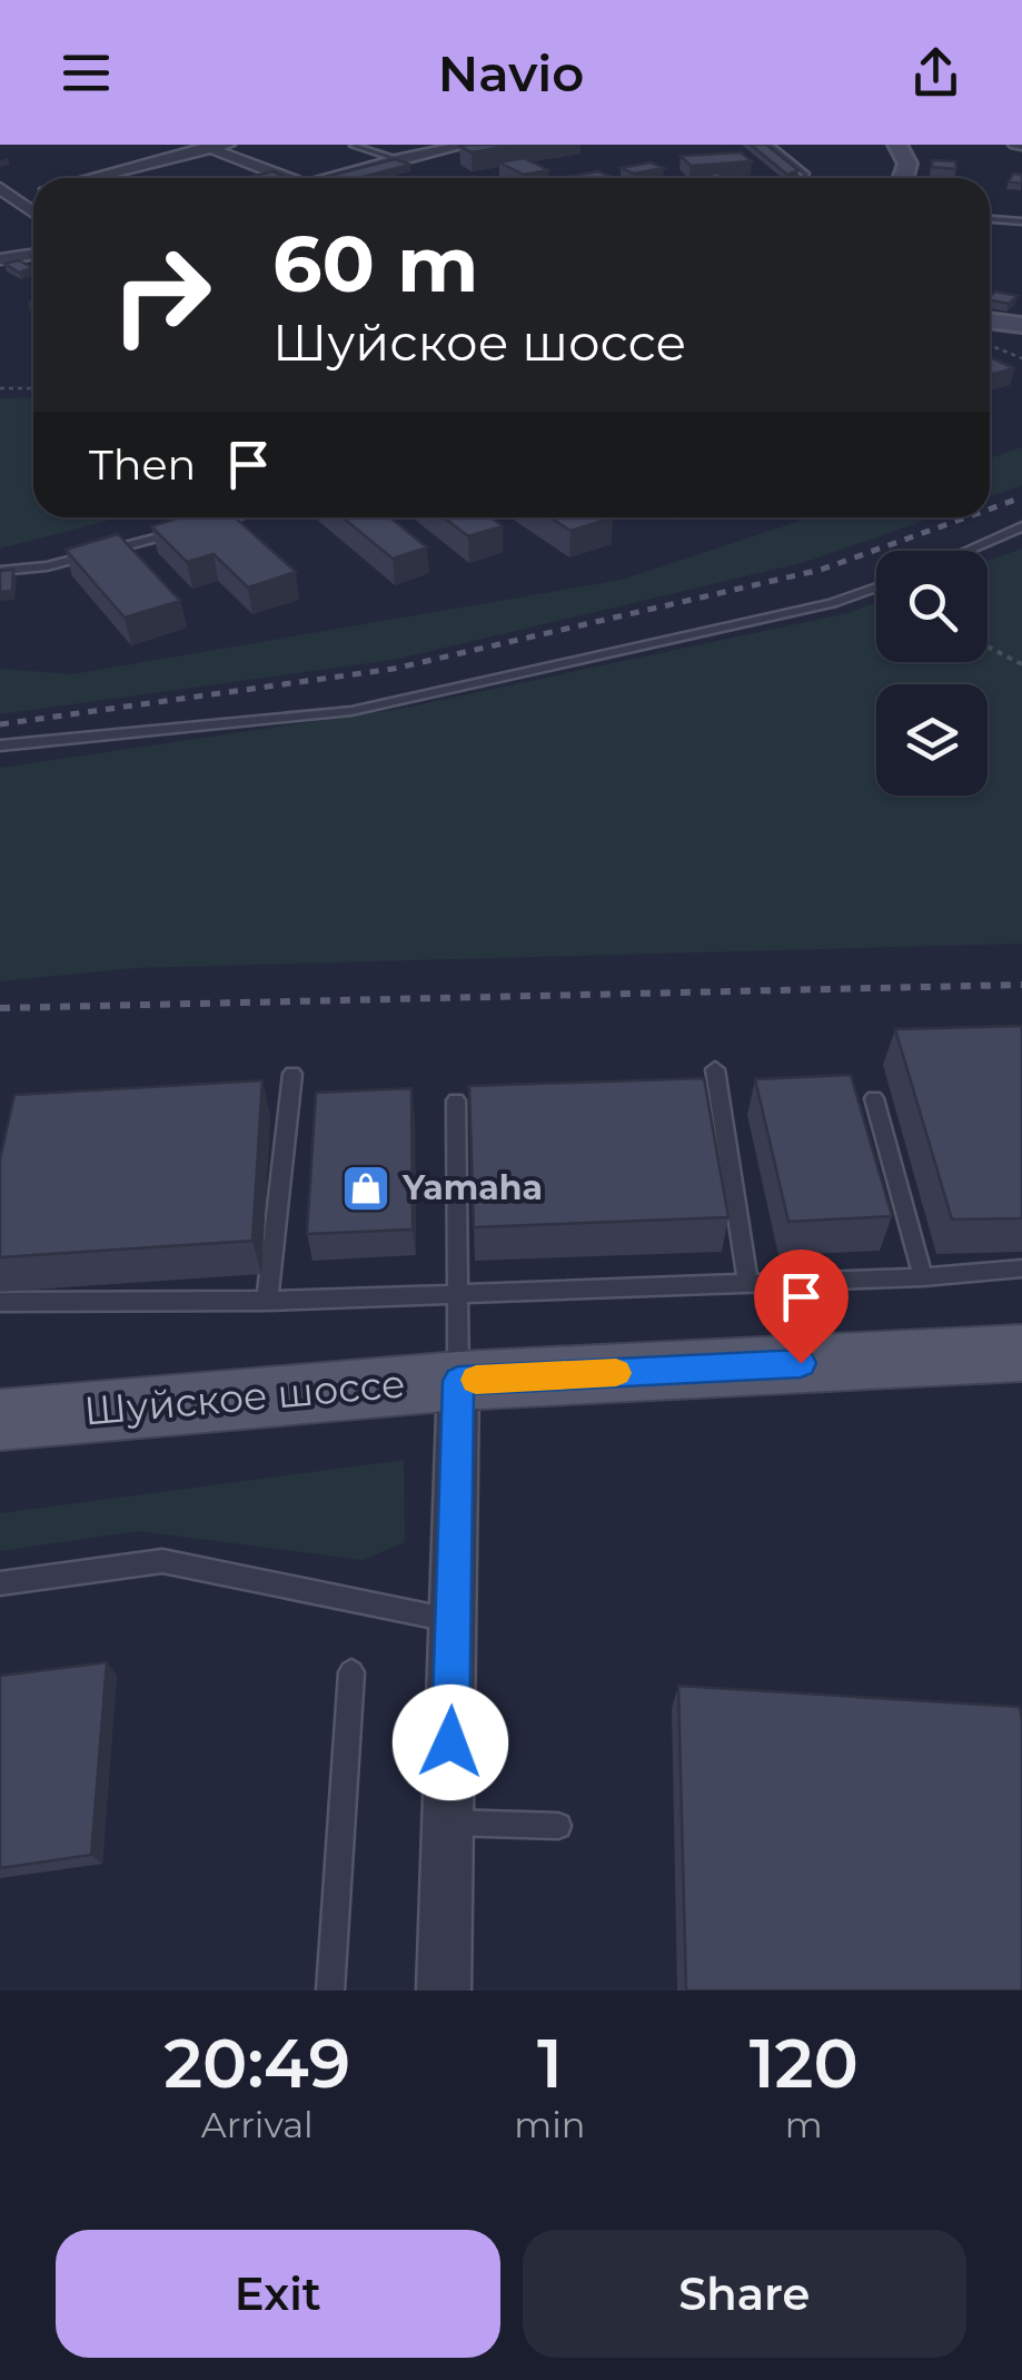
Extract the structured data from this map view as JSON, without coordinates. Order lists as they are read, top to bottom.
{
  "streets": {
    "main road": ["Шуйское шоссе"]
  },
  "places": {
    "shop": ["Yamaha"]
  },
  "page": {
    "header": "Navio",
    "turn": ["60 m", "Шуйское шоссе"],
    "then": "Then",
    "eta": [
      "20:49",
      "Arrival",
      "1",
      "min",
      "120",
      "m"
    ],
    "buttons": ["Exit", "Share"]
  }
}
